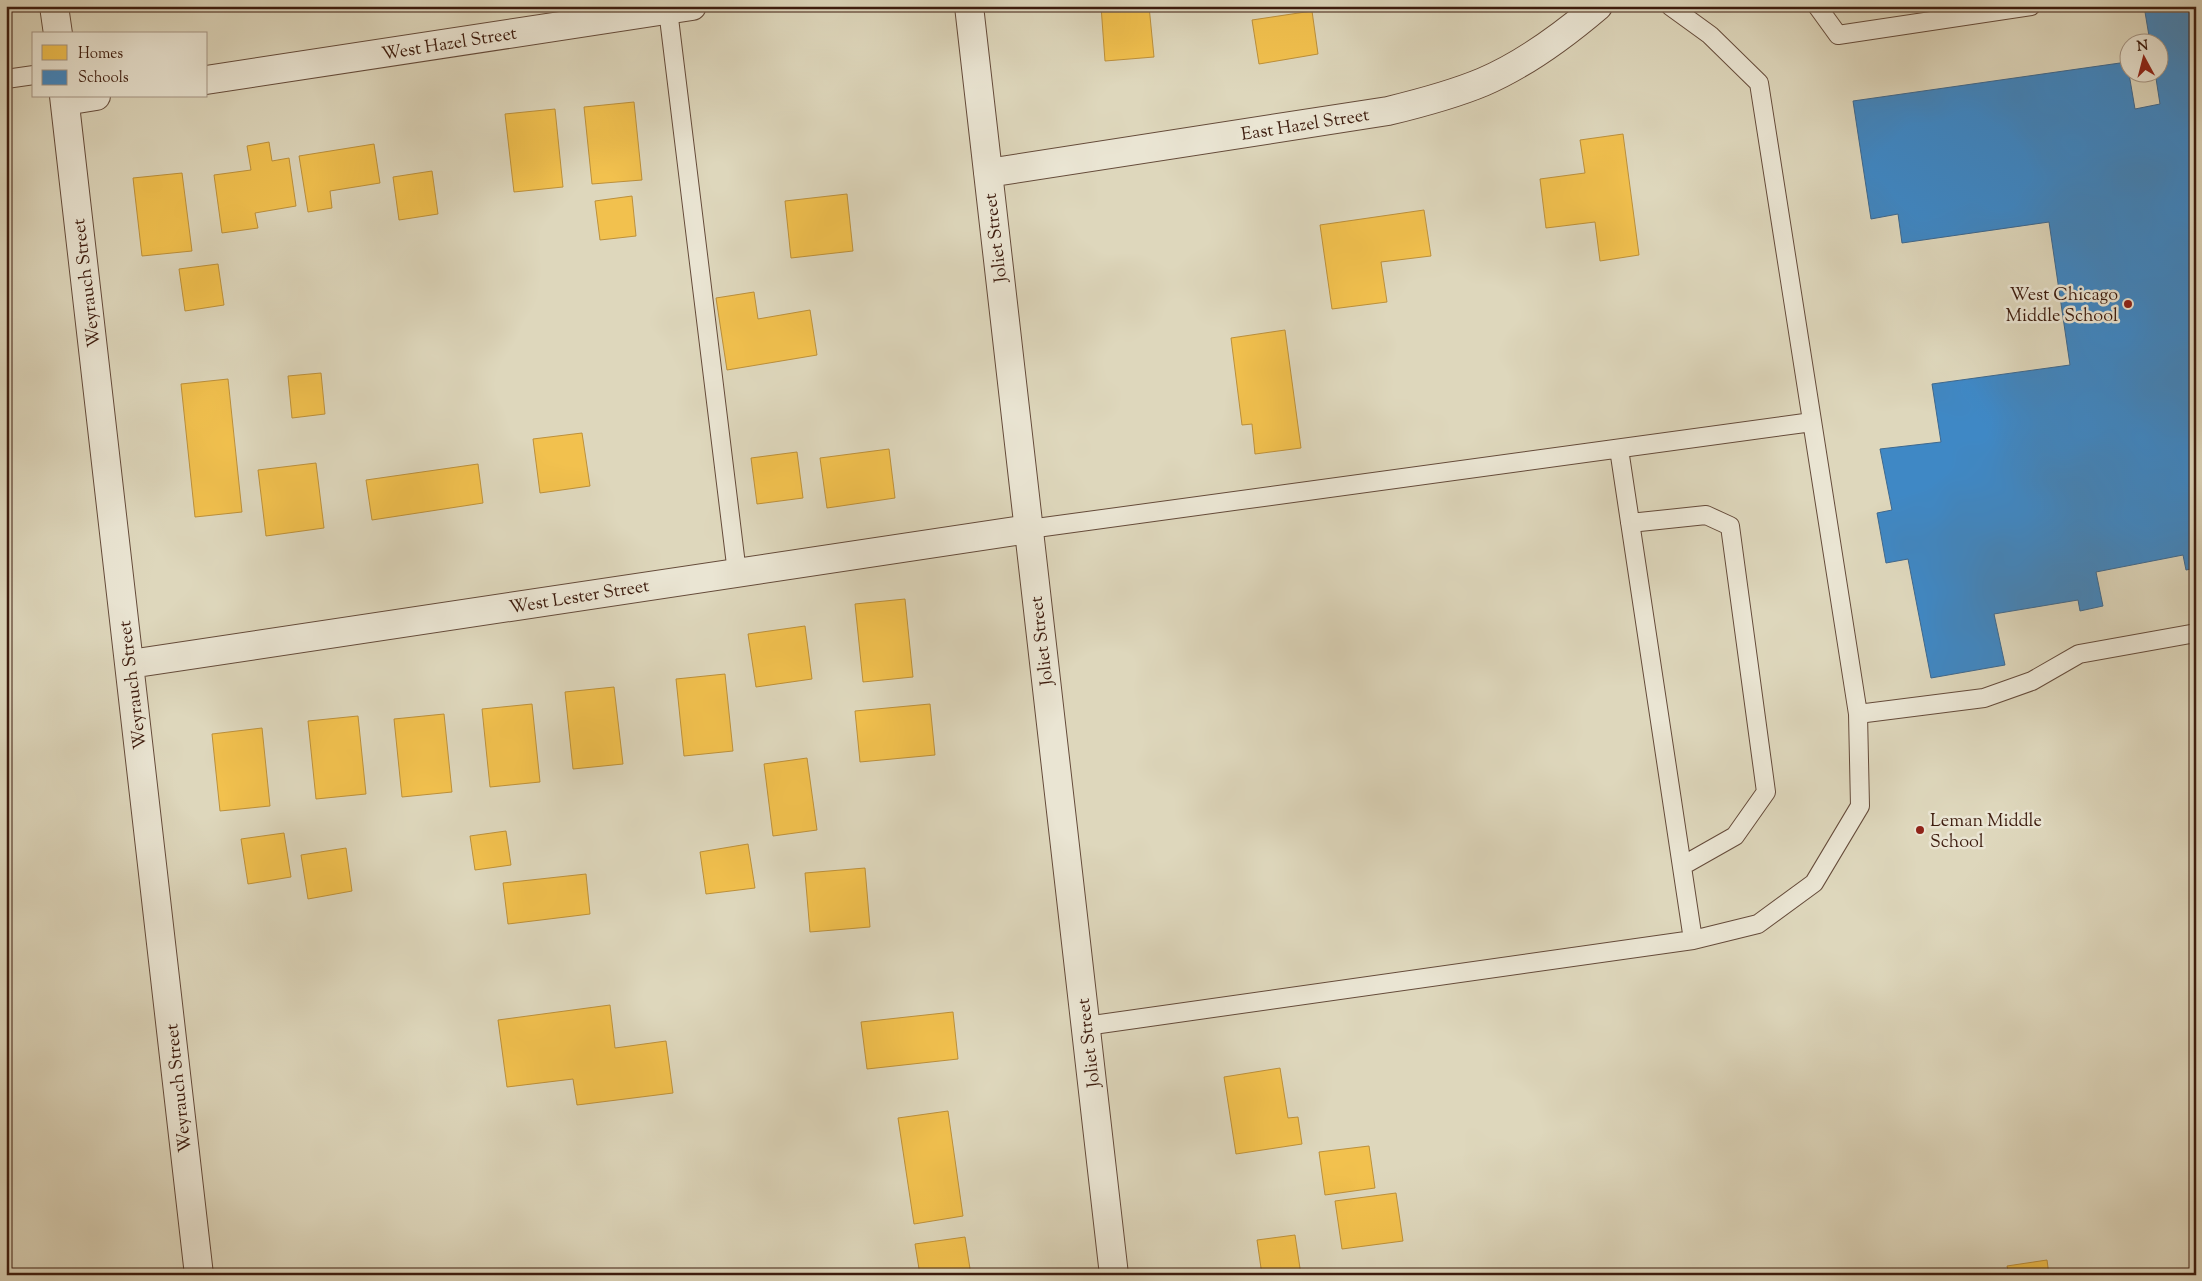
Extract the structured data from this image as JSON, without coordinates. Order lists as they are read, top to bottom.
{
  "streets": {
    "street": [
      "West Hazel Street",
      "East Hazel Street",
      "Joliet Street",
      "Weyrauch Street",
      "West Lester Street"
    ]
  },
  "crossings": [
    ["East Hazel Street", "Joliet Street"],
    ["Joliet Street", "West Lester Street"],
    ["Weyrauch Street", "West Lester Street"]
  ],
  "places": ["West Chicago Middle School", "Leman Middle School"],
  "legend": ["Homes", "Schools"],
  "north": "top"
}
